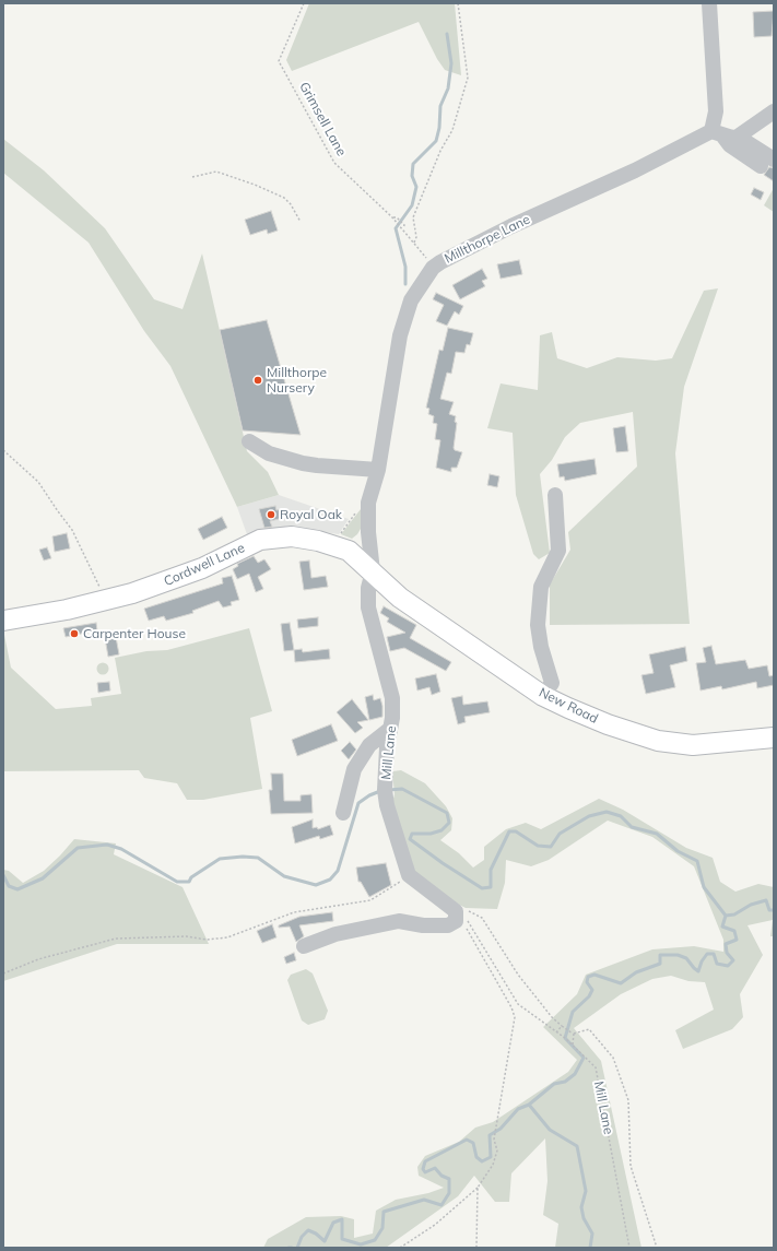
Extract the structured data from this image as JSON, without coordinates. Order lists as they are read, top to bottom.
{
  "streets": {
    "main road": ["Cordwell Lane", "New Road"],
    "street": ["Millthorpe Lane", "Mill Lane"],
    "path": ["Grimsell Lane"]
  },
  "crossings": [
    ["Grimsell Lane", "Millthorpe Lane"],
    ["Millthorpe Lane", "Cordwell Lane"],
    ["Millthorpe Lane", "New Road"],
    ["Millthorpe Lane", "Mill Lane"],
    ["Cordwell Lane", "New Road"],
    ["Cordwell Lane", "Mill Lane"],
    ["New Road", "Mill Lane"]
  ],
  "places": ["Millthorpe Nursery", "Royal Oak", "Carpenter House"]
}
